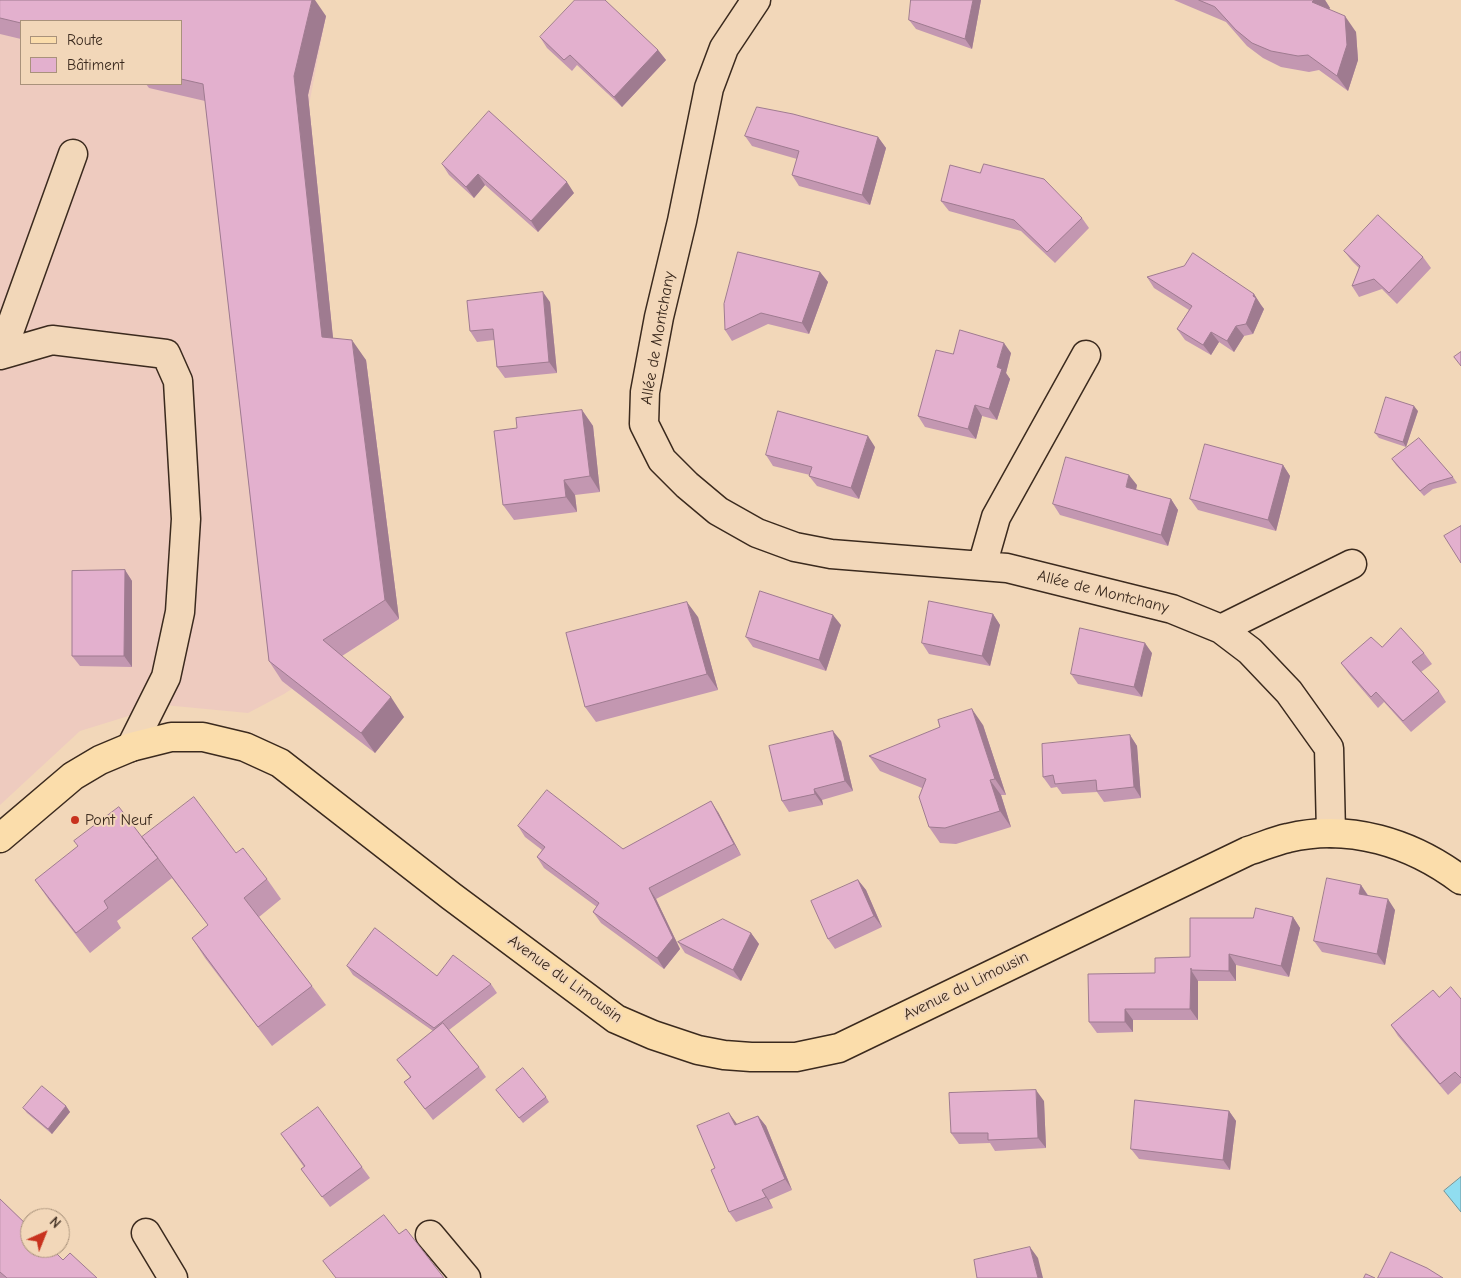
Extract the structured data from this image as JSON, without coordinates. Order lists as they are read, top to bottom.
{
  "streets": {
    "main road": ["Avenue du Limousin"],
    "street": ["Allée de Montchany"]
  },
  "crossings": [
    ["Allée de Montchany", "Avenue du Limousin"]
  ],
  "places": ["Pont Neuf"],
  "legend": ["Route", "Bâtiment"],
  "north": "top right"
}
